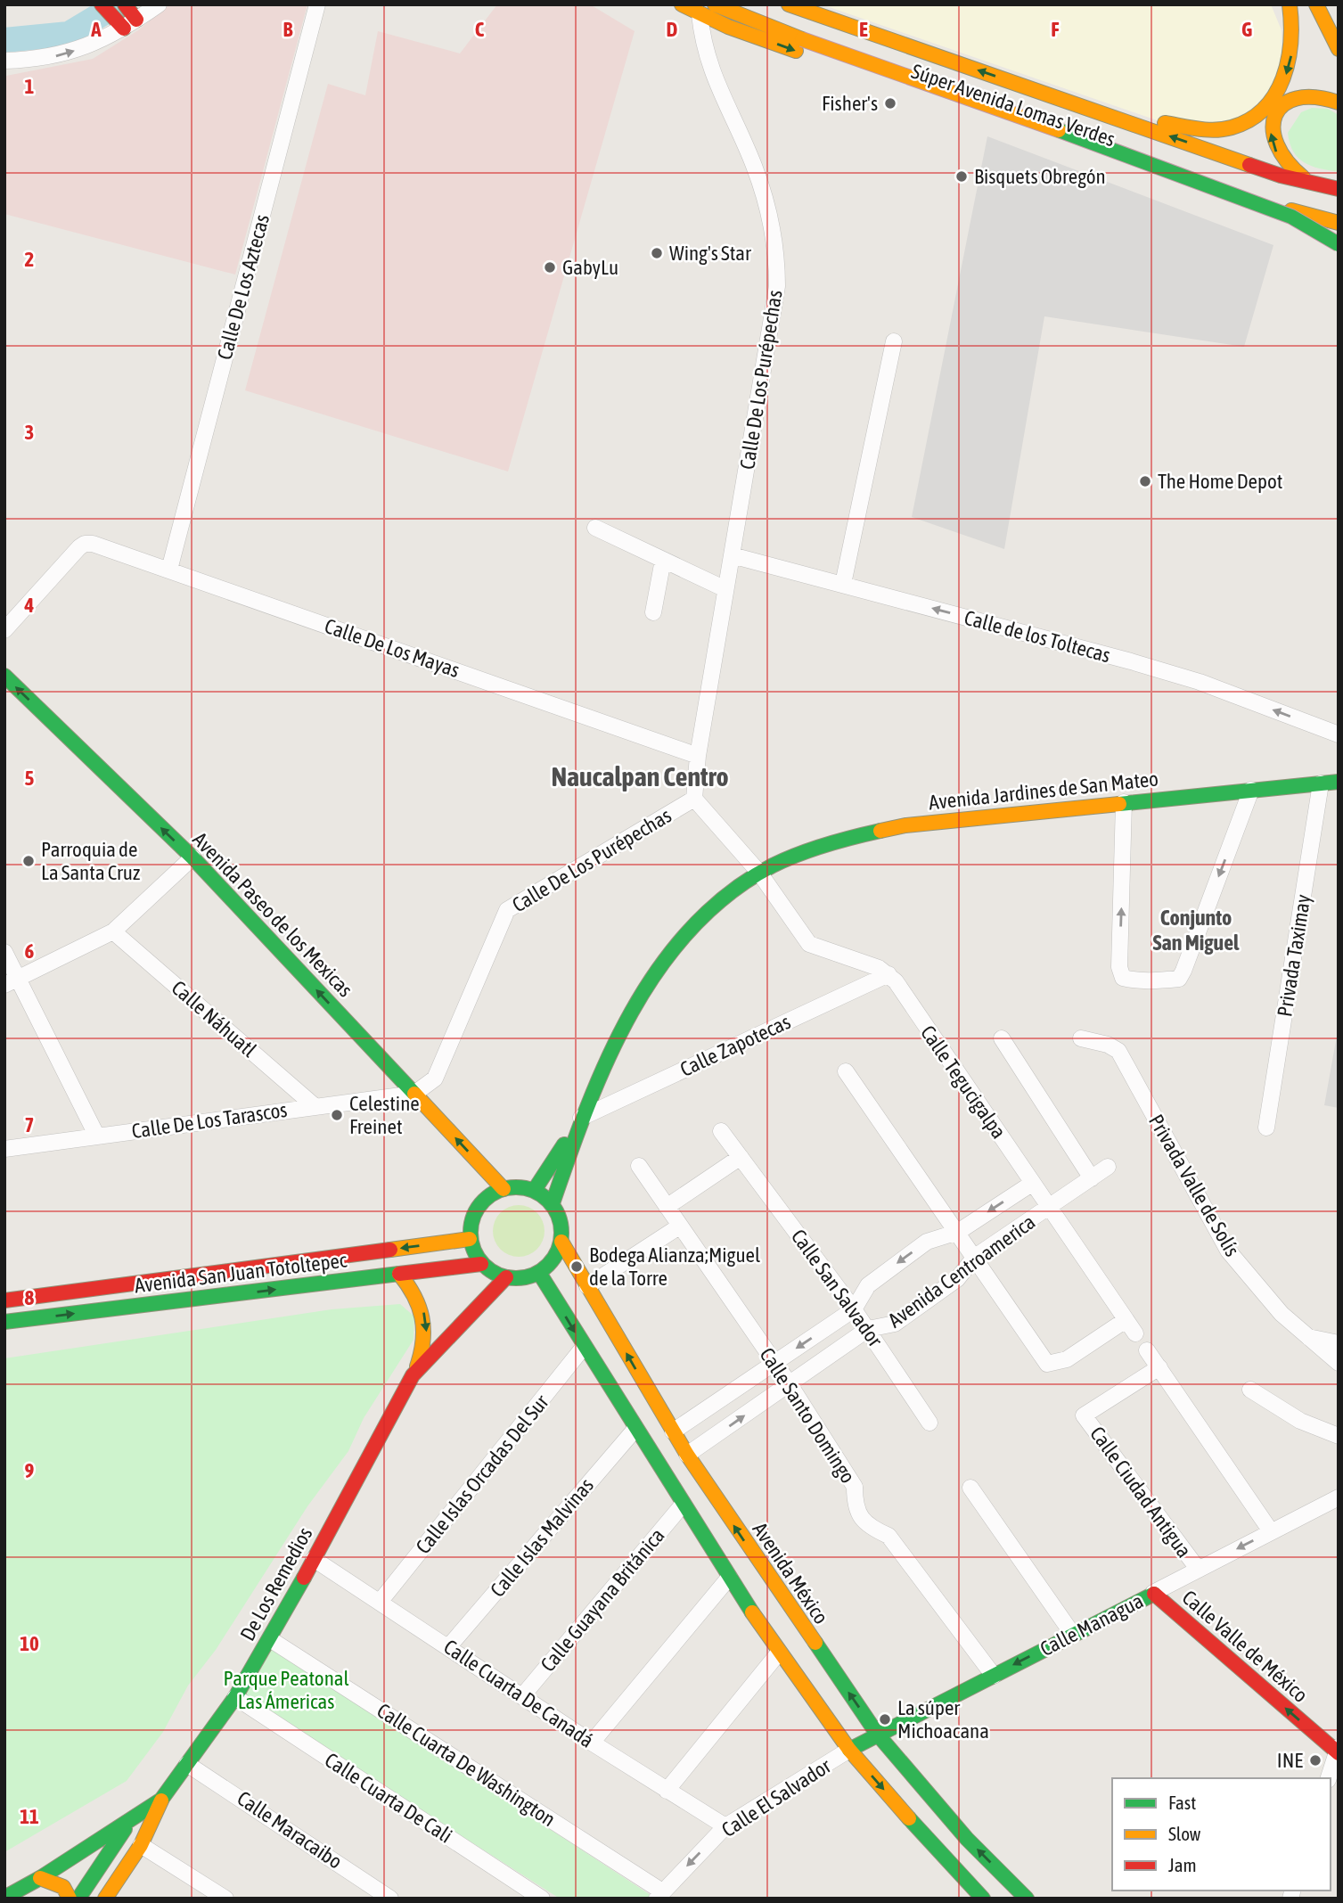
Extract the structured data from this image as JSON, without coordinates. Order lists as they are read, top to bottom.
{
  "streets": {
    "main road": [
      "Súper Avenida Lomas Verdes",
      "Avenida Jardines de San Mateo",
      "Avenida Paseo de los Mexicas",
      "Avenida San Juan Totoltepec",
      "Avenida México",
      "De Los Remedios",
      "Calle Managua",
      "Calle Valle de México",
      "Calle El Salvador"
    ],
    "street": [
      "Calle De Los Aztecas",
      "Calle De Los Purépechas",
      "Calle de los Toltecas",
      "Calle De Los Mayas",
      "Privada Taximay",
      "Calle Náhuatl",
      "Calle Zapotecas",
      "Calle Tegucigalpa",
      "Calle De Los Tarascos",
      "Privada Valle de Solís",
      "Avenida Centroamerica",
      "Calle San Salvador",
      "Calle Santo Domingo",
      "Calle Islas Orcadas Del Sur",
      "Calle Ciudad Antigua",
      "Calle Islas Malvinas",
      "Calle Guayana Británica",
      "Calle Cuarta De Canadá",
      "Calle Cuarta De Washington",
      "Calle Cuarta De Cali",
      "Calle Maracaibo"
    ]
  },
  "crossings": [
    ["Súper Avenida Lomas Verdes", "Calle De Los Purépechas"],
    ["Calle De Los Aztecas", "Calle De Los Mayas"],
    ["Calle De Los Purépechas", "Calle de los Toltecas"],
    ["Calle De Los Purépechas", "Calle De Los Mayas"],
    ["Calle De Los Purépechas", "Avenida Paseo de los Mexicas"],
    ["Calle De Los Purépechas", "Calle De Los Tarascos"],
    ["Avenida Jardines de San Mateo", "Privada Taximay"],
    ["Avenida Jardines de San Mateo", "Calle Zapotecas"],
    ["Avenida Paseo de los Mexicas", "Calle De Los Tarascos"],
    ["Avenida Paseo de los Mexicas", "Avenida San Juan Totoltepec"],
    ["Avenida Paseo de los Mexicas", "Avenida México"],
    ["Avenida Paseo de los Mexicas", "De Los Remedios"],
    ["Calle Náhuatl", "Calle De Los Tarascos"],
    ["Calle Zapotecas", "Calle Tegucigalpa"],
    ["Calle Tegucigalpa", "Avenida Centroamerica"],
    ["Avenida Centroamerica", "Calle San Salvador"],
    ["Avenida Centroamerica", "Calle Santo Domingo"],
    ["Avenida Centroamerica", "Avenida México"],
    ["Avenida San Juan Totoltepec", "Avenida México"],
    ["Avenida San Juan Totoltepec", "De Los Remedios"],
    ["Calle Santo Domingo", "Calle Managua"],
    ["Calle Islas Orcadas Del Sur", "Avenida México"],
    ["Calle Islas Orcadas Del Sur", "Calle Cuarta De Canadá"],
    ["Calle Ciudad Antigua", "Calle Managua"],
    ["Calle Islas Malvinas", "Avenida México"],
    ["Calle Islas Malvinas", "Calle Cuarta De Canadá"],
    ["Avenida México", "De Los Remedios"],
    ["Avenida México", "Calle Guayana Británica"],
    ["Avenida México", "Calle Managua"],
    ["Avenida México", "Calle El Salvador"],
    ["De Los Remedios", "Calle Cuarta De Canadá"],
    ["De Los Remedios", "Calle Cuarta De Washington"],
    ["De Los Remedios", "Calle Cuarta De Cali"],
    ["De Los Remedios", "Calle Maracaibo"],
    ["Calle Guayana Británica", "Calle Cuarta De Canadá"],
    ["Calle Managua", "Calle Valle de México"],
    ["Calle Managua", "Calle El Salvador"],
    ["Calle Cuarta De Canadá", "Calle El Salvador"],
    ["Calle Cuarta De Washington", "Calle El Salvador"]
  ],
  "one_way": ["Calle de los Toltecas", "Avenida Paseo de los Mexicas", "Calle Valle de México"],
  "districts": ["Naucalpan Centro", "Conjunto San Miguel"],
  "parks": ["Parque Peatonal Las Ámericas"],
  "places": [
    "Fisher's",
    "Bisquets Obregón",
    "Wing's Star",
    "GabyLu",
    "The Home Depot",
    "Parroquia de La Santa Cruz",
    "Celestine Freinet",
    "Bodega Alianza;Miguel de la Torre",
    "La súper Michoacana",
    "INE"
  ],
  "legend": ["Fast", "Slow", "Jam"],
  "grid": {
    "columns": [
      "A",
      "B",
      "C",
      "D",
      "E",
      "F",
      "G"
    ],
    "rows": [
      "1",
      "2",
      "3",
      "4",
      "5",
      "6",
      "7",
      "8",
      "9",
      "10",
      "11"
    ]
  }
}
